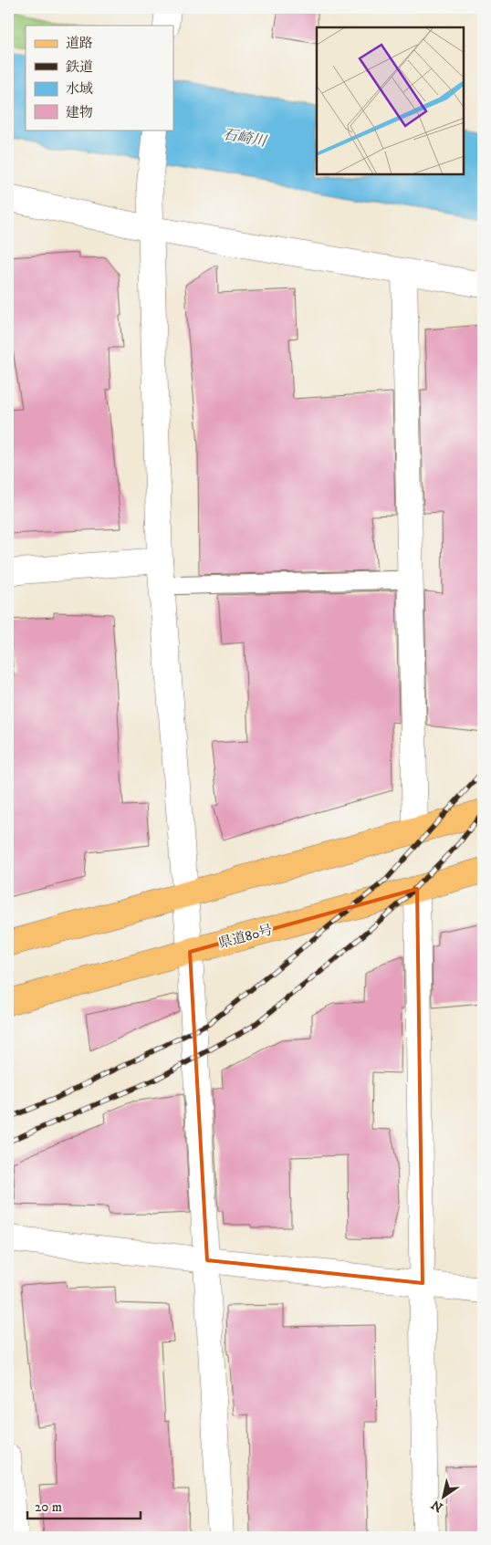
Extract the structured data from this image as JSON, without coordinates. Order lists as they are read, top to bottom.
{
  "streets": {
    "main road": ["県道80号"]
  },
  "water": ["石崎川"],
  "legend": [
    "道路",
    "鉄道",
    "水域",
    "建物"
  ],
  "scale_bar": "20 m",
  "north": "bottom left"
}
